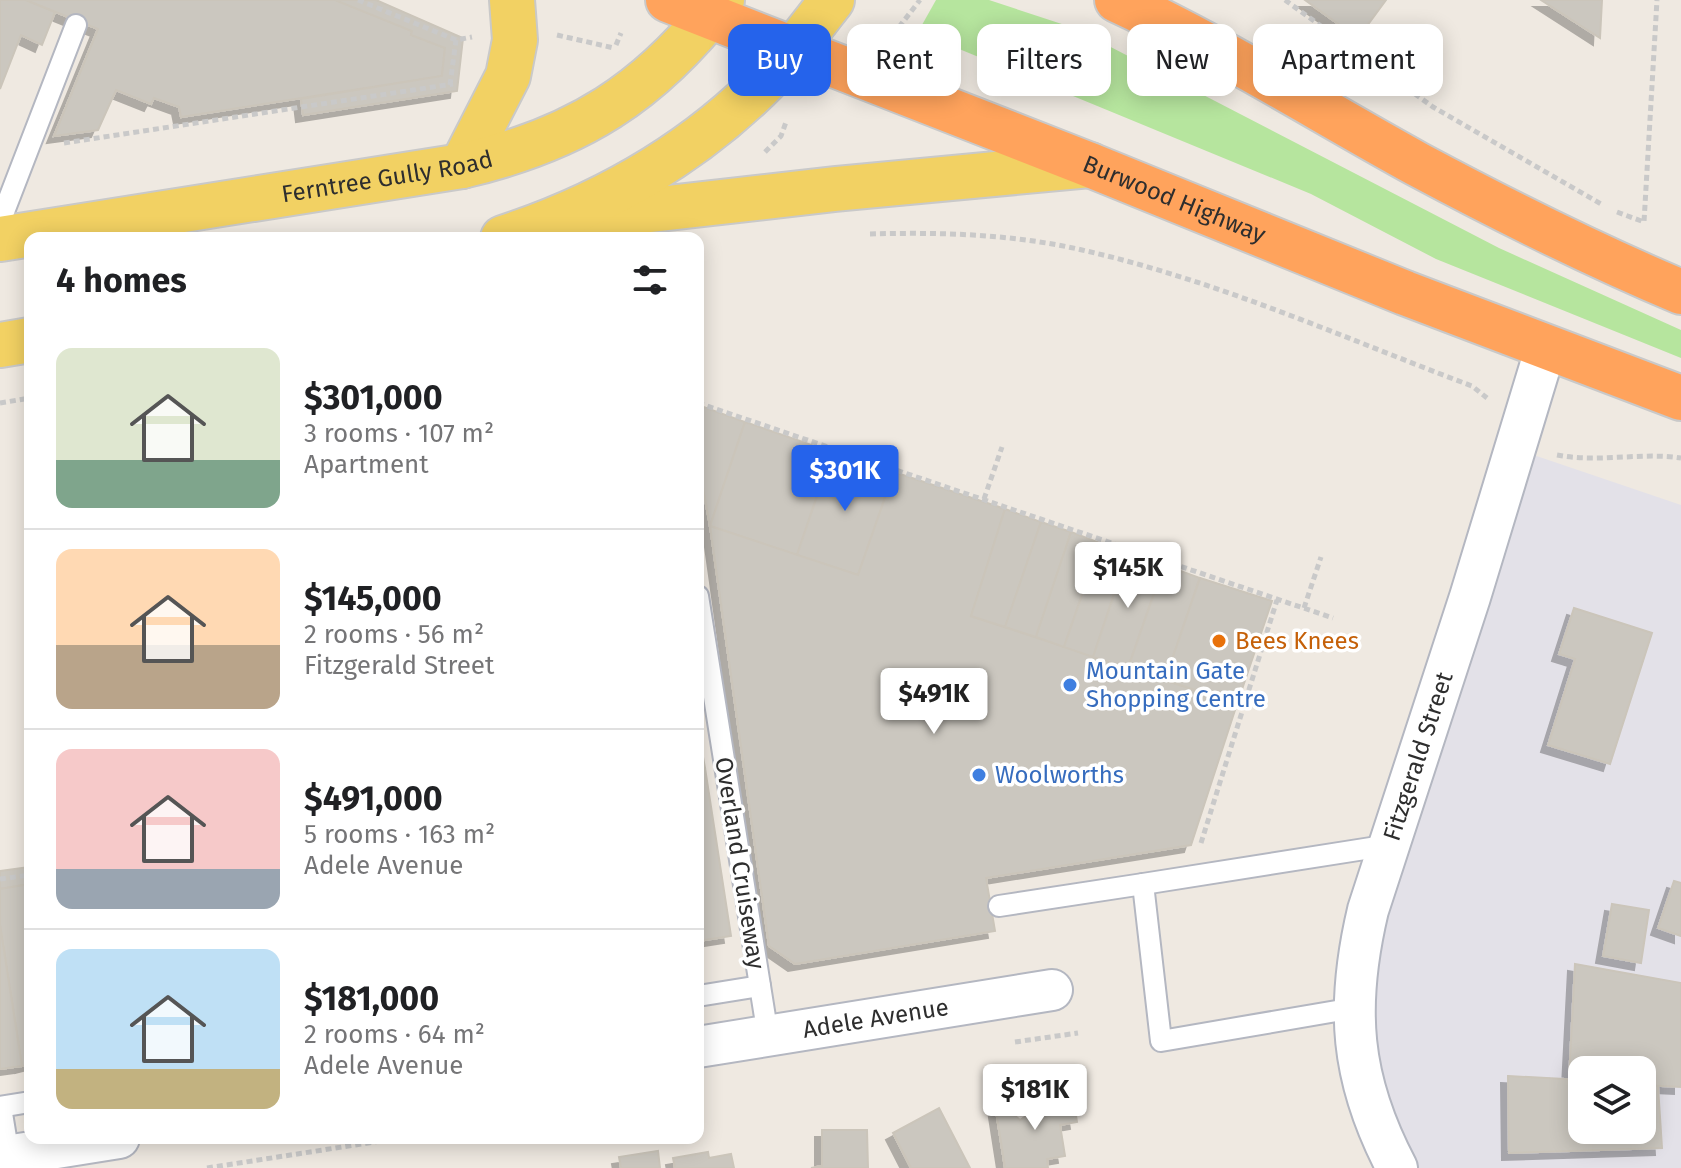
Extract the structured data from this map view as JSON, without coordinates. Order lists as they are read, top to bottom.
{
  "streets": {
    "highway": ["Burwood Highway"],
    "main road": ["Ferntree Gully Road"],
    "street": ["Fitzgerald Street", "Adele Avenue"],
    "lane": ["Overland Cruiseway"]
  },
  "crossings": [
    ["Ferntree Gully Road", "Burwood Highway"],
    ["Burwood Highway", "Fitzgerald Street"],
    ["Overland Cruiseway", "Adele Avenue"]
  ],
  "places": ["Bees Knees", "Mountain Gate Shopping Centre", "Woolworths"],
  "page": {
    "chip": [
      "Buy",
      "Rent",
      "Filters",
      "New",
      "Apartment"
    ],
    "heading": "4 homes",
    "list": [
      {
        "name": "$301,000",
        "note": "3 rooms · 107 m² · Apartment"
      },
      {
        "name": "$145,000",
        "note": "2 rooms · 56 m² · Fitzgerald Street"
      },
      {
        "name": "$491,000",
        "note": "5 rooms · 163 m² · Adele Avenue"
      },
      {
        "name": "$181,000",
        "note": "2 rooms · 64 m² · Adele Avenue"
      }
    ],
    "price": [
      "$301K",
      "$145K",
      "$491K",
      "$181K"
    ]
  }
}
